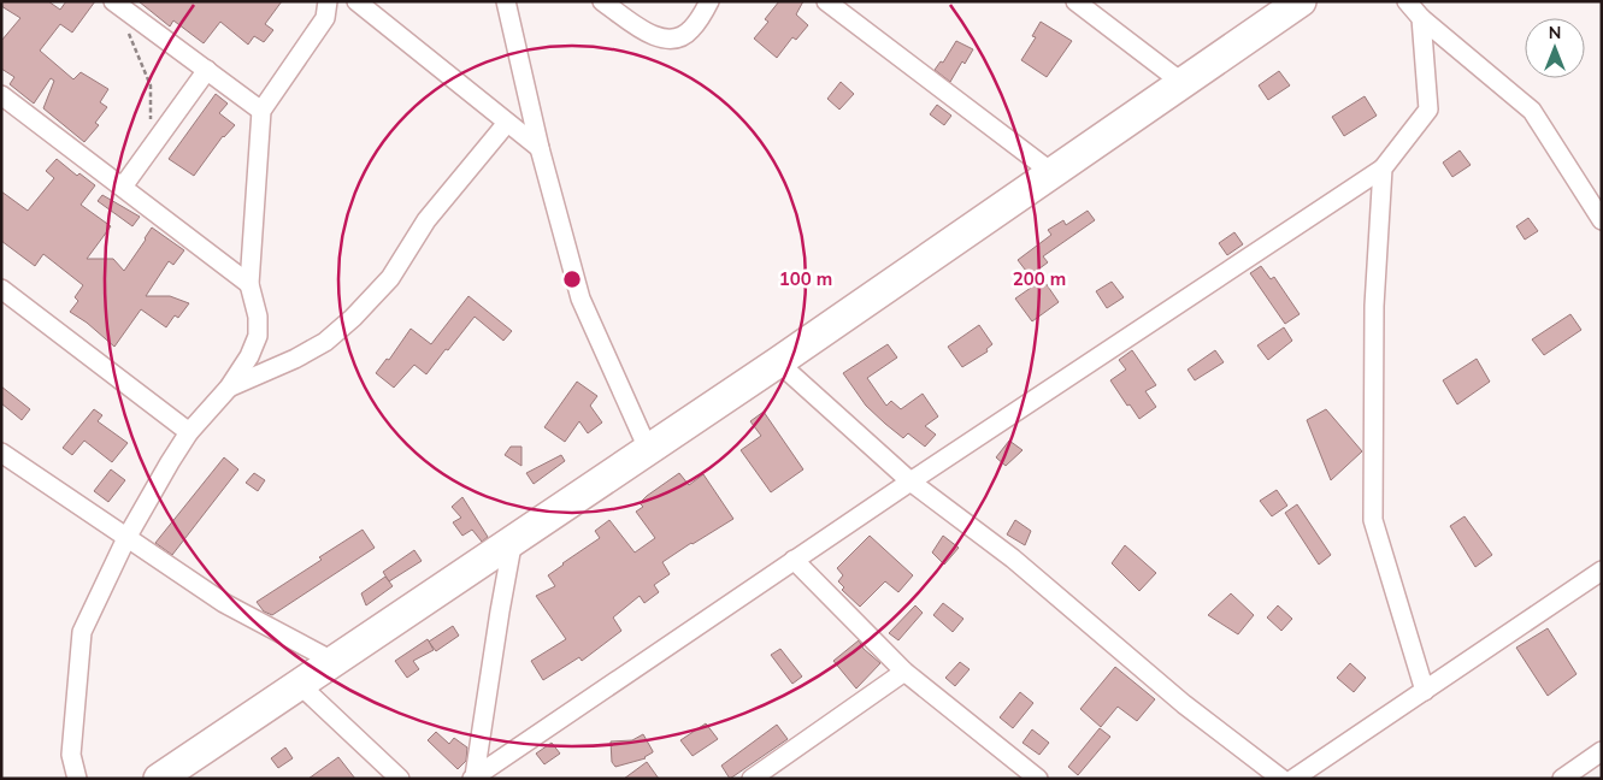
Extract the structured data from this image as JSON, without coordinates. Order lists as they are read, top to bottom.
{
  "north": "top",
  "rings": ["100 m", "200 m"]
}
